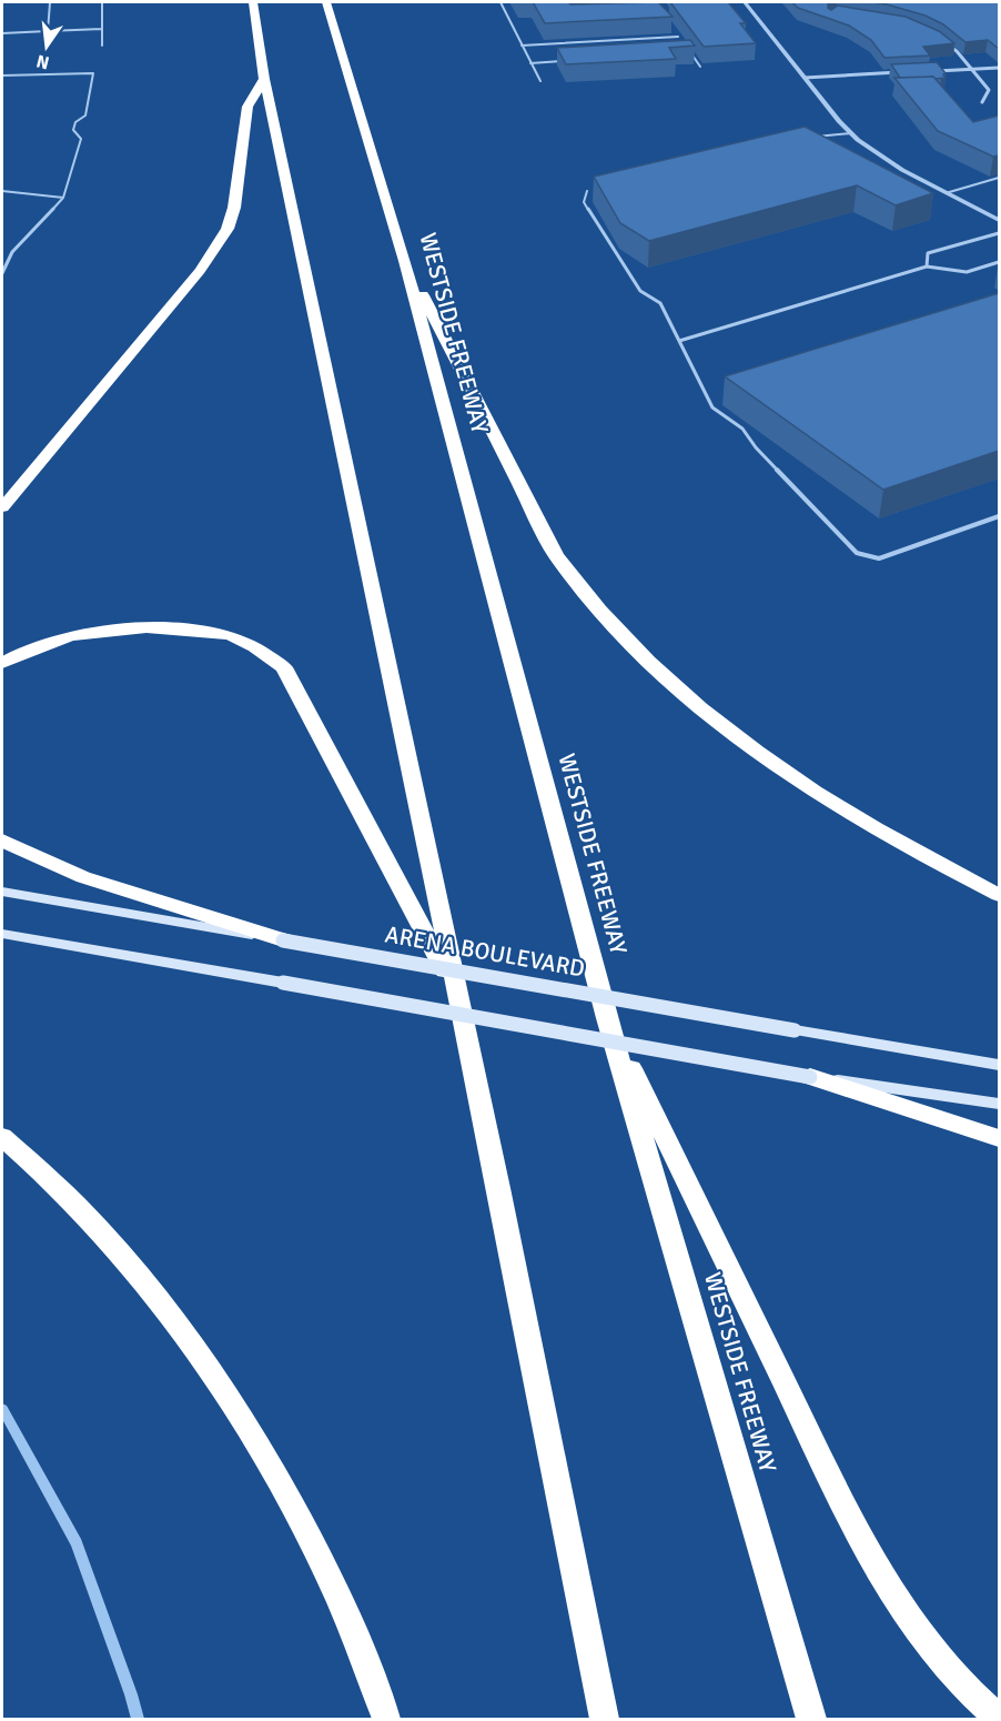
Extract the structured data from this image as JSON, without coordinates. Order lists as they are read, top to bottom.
{
  "streets": {
    "highway": ["WESTSIDE FREEWAY"],
    "main road": ["ARENA BOULEVARD"]
  },
  "north": "bottom"
}
